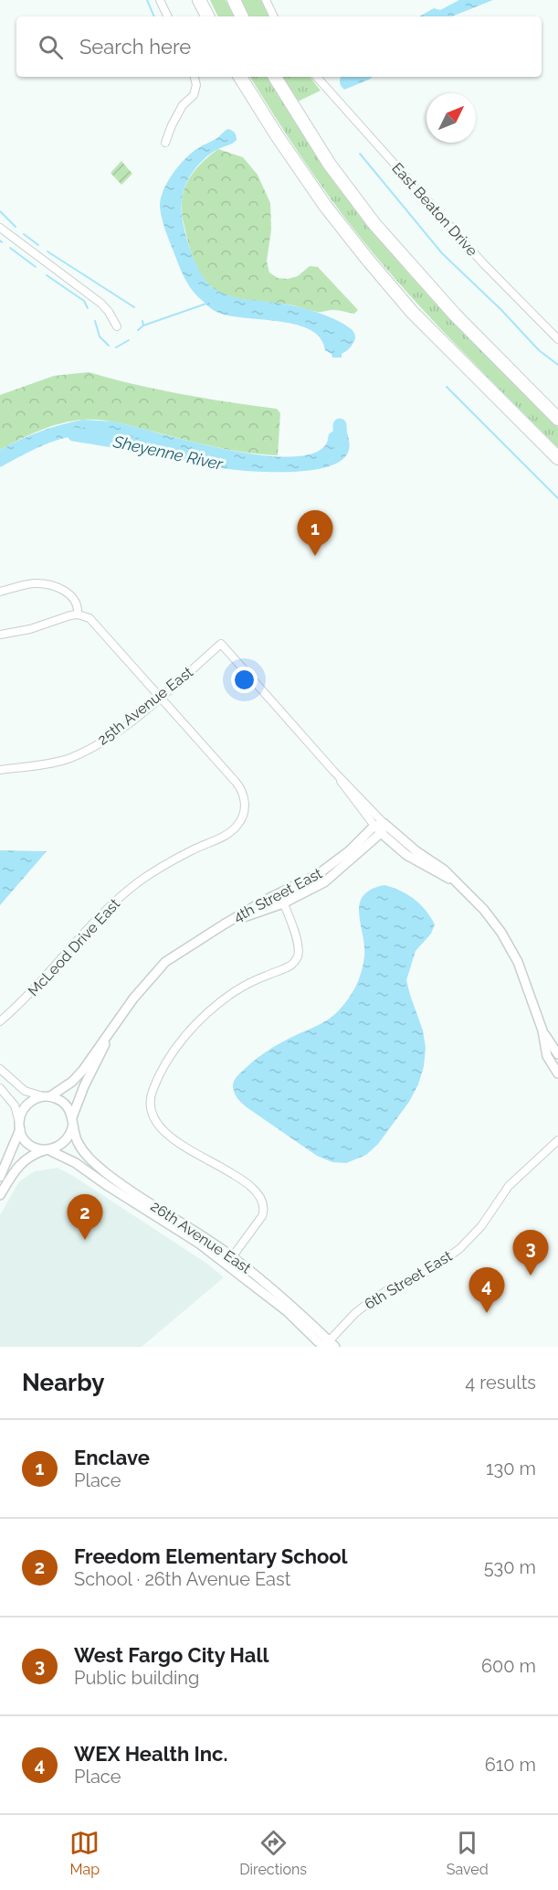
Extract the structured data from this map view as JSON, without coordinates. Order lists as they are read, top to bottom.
{
  "streets": {
    "street": [
      "East Beaton Drive",
      "25th Avenue East",
      "4th Street East",
      "McLeod Drive East",
      "26th Avenue East",
      "6th Street East"
    ]
  },
  "crossings": [
    ["25th Avenue East", "McLeod Drive East"],
    ["4th Street East", "26th Avenue East"],
    ["26th Avenue East", "6th Street East"]
  ],
  "water": ["Sheyenne River"],
  "north": "top right",
  "page": {
    "search": "Search here",
    "pins": [
      "1",
      "2",
      "3",
      "4"
    ],
    "heading": ["Nearby", "4 results"],
    "list": [
      {
        "mark": "1",
        "name": "Enclave",
        "note": "Place",
        "value": "130 m"
      },
      {
        "mark": "2",
        "name": "Freedom Elementary School",
        "note": "School · 26th Avenue East",
        "value": "530 m"
      },
      {
        "mark": "3",
        "name": "West Fargo City Hall",
        "note": "Public building",
        "value": "600 m"
      },
      {
        "mark": "4",
        "name": "WEX Health Inc.",
        "note": "Place",
        "value": "610 m"
      }
    ],
    "nav": ["Map", "Directions", "Saved"]
  }
}
